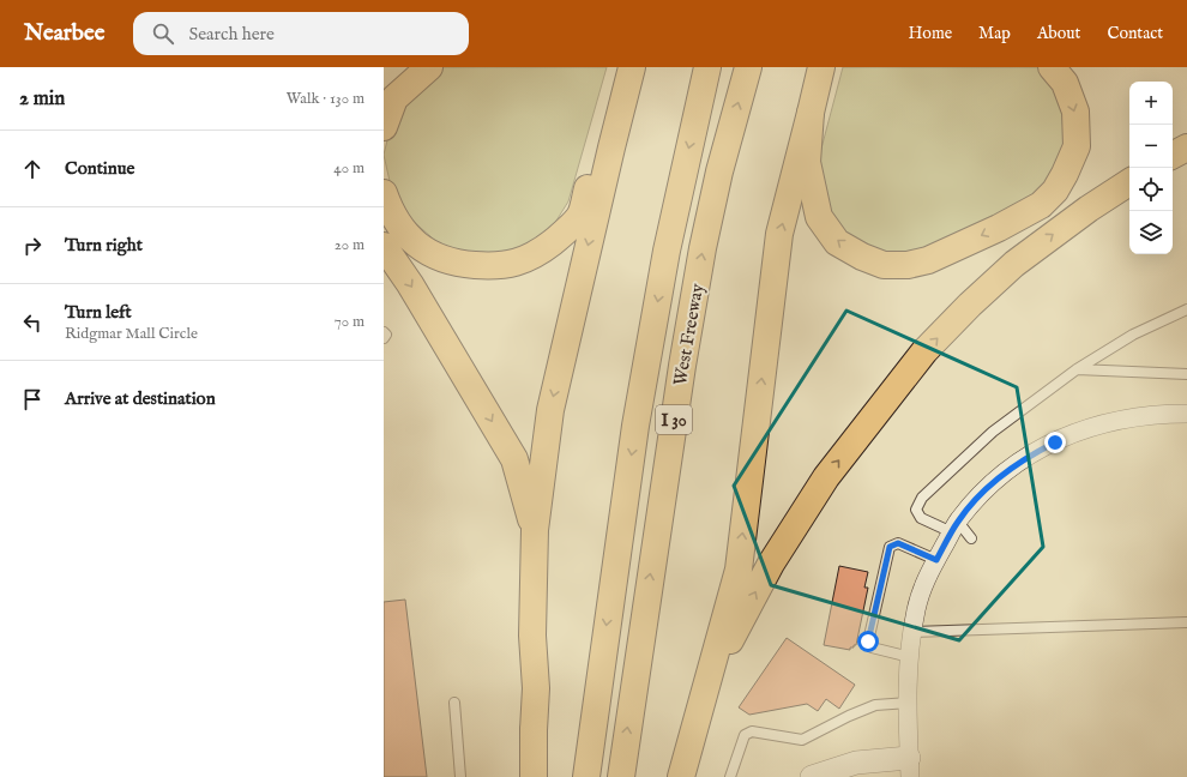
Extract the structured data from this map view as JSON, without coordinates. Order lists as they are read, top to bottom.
{
  "streets": {
    "main road": ["West Freeway", "I 30"]
  },
  "page": {
    "header": "Nearbee",
    "search": "Search here",
    "nav": [
      "Home",
      "Map",
      "About",
      "Contact"
    ],
    "heading": ["2 min", "Walk · 130 m"],
    "map_buttons": ["+", "−"],
    "list": [
      ["Continue", "40 m"],
      ["Turn right", "20 m"],
      ["Turn left", "Ridgmar Mall Circle", "70 m"],
      "Arrive at destination"
    ]
  }
}
